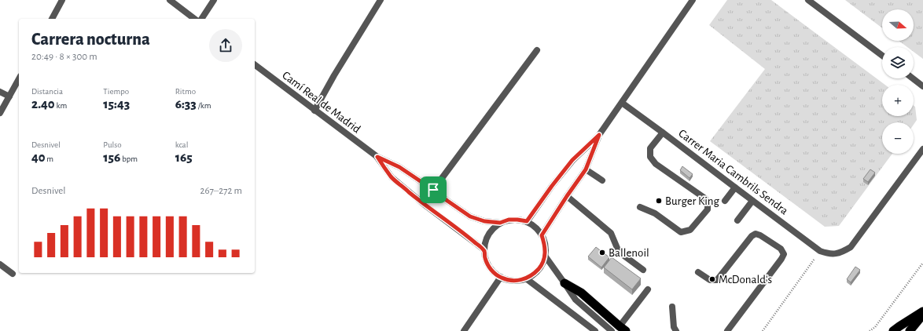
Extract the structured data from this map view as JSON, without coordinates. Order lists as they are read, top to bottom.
{
  "streets": {
    "street": ["Camí Real de Madrid", "Carrer Maria Cambrils Sendra"]
  },
  "places": ["Burger King", "Ballenoil", "McDonald's"],
  "north": "right",
  "page": {
    "map_buttons": ["+", "−"],
    "heading": ["Carrera nocturna", "20:49 · 8 × 300 m"],
    "stats": [
      ["Distancia", "2.40 km"],
      ["Tiempo", "15:43"],
      ["Ritmo", "6:33 /km"],
      ["Desnivel", "40 m"],
      ["Pulso", "156 bpm"],
      ["kcal", "165"]
    ],
    "chart": ["Desnivel", "267–272 m"]
  }
}
